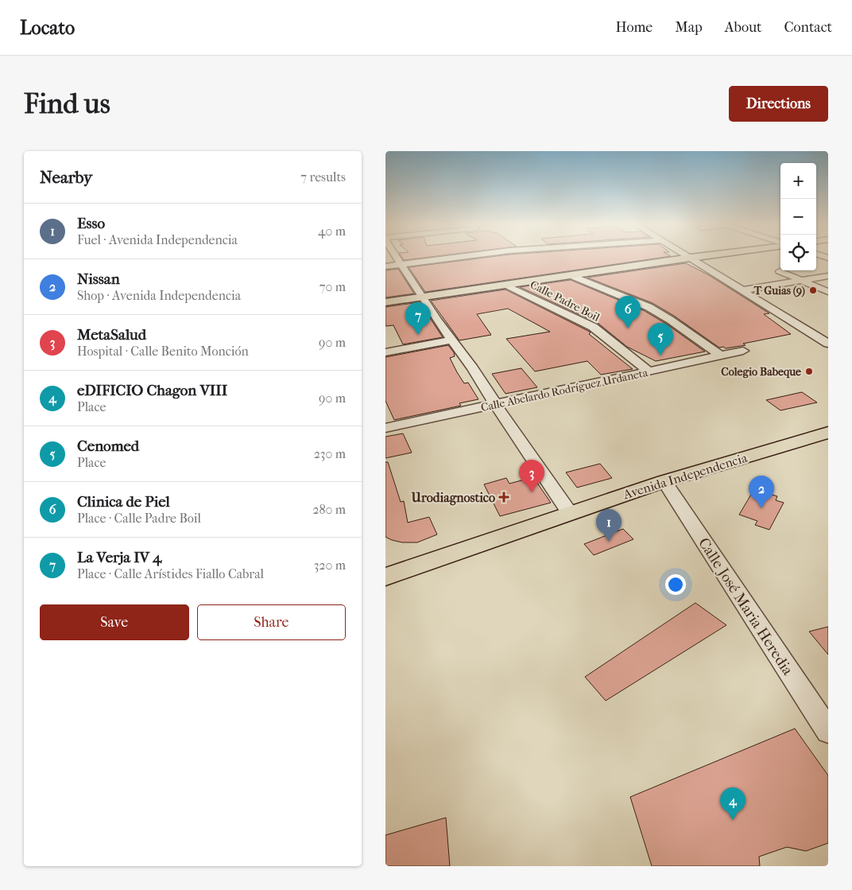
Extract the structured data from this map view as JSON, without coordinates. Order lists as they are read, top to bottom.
{
  "streets": {
    "main road": ["Avenida Independencia"],
    "street": ["Calle Padre Boil", "Calle Abelardo Rodríguez Urdaneta", "Calle José Maria Heredia"]
  },
  "crossings": [
    ["Calle Padre Boil", "Calle Abelardo Rodríguez Urdaneta"],
    ["Avenida Independencia", "Calle José Maria Heredia"]
  ],
  "places": {
    "other": ["T Guias (9)", "Colegio Babeque"],
    "health": ["Urodiagnostico"]
  },
  "page": {
    "header": "Locato",
    "nav": [
      "Home",
      "Map",
      "About",
      "Contact"
    ],
    "buttons": [
      "Directions",
      ["Save", "Share"]
    ],
    "title": "Find us",
    "heading": ["Nearby", "7 results"],
    "map_buttons": ["+", "−"],
    "list": [
      {
        "mark": "1",
        "name": "Esso",
        "note": "Fuel · Avenida Independencia",
        "value": "40 m"
      },
      {
        "mark": "2",
        "name": "Nissan",
        "note": "Shop · Avenida Independencia",
        "value": "70 m"
      },
      {
        "mark": "3",
        "name": "MetaSalud",
        "note": "Hospital · Calle Benito Monción",
        "value": "90 m"
      },
      {
        "mark": "4",
        "name": "eDIFICIO Chagon VIII",
        "note": "Place",
        "value": "90 m"
      },
      {
        "mark": "5",
        "name": "Cenomed",
        "note": "Place",
        "value": "230 m"
      },
      {
        "mark": "6",
        "name": "Clinica de Piel",
        "note": "Place · Calle Padre Boil",
        "value": "280 m"
      },
      {
        "mark": "7",
        "name": "La Verja IV 4",
        "note": "Place · Calle Arístides Fiallo Cabral",
        "value": "320 m"
      }
    ],
    "pins": [
      "6",
      "7",
      "5",
      "3",
      "2",
      "1",
      "4"
    ]
  }
}
